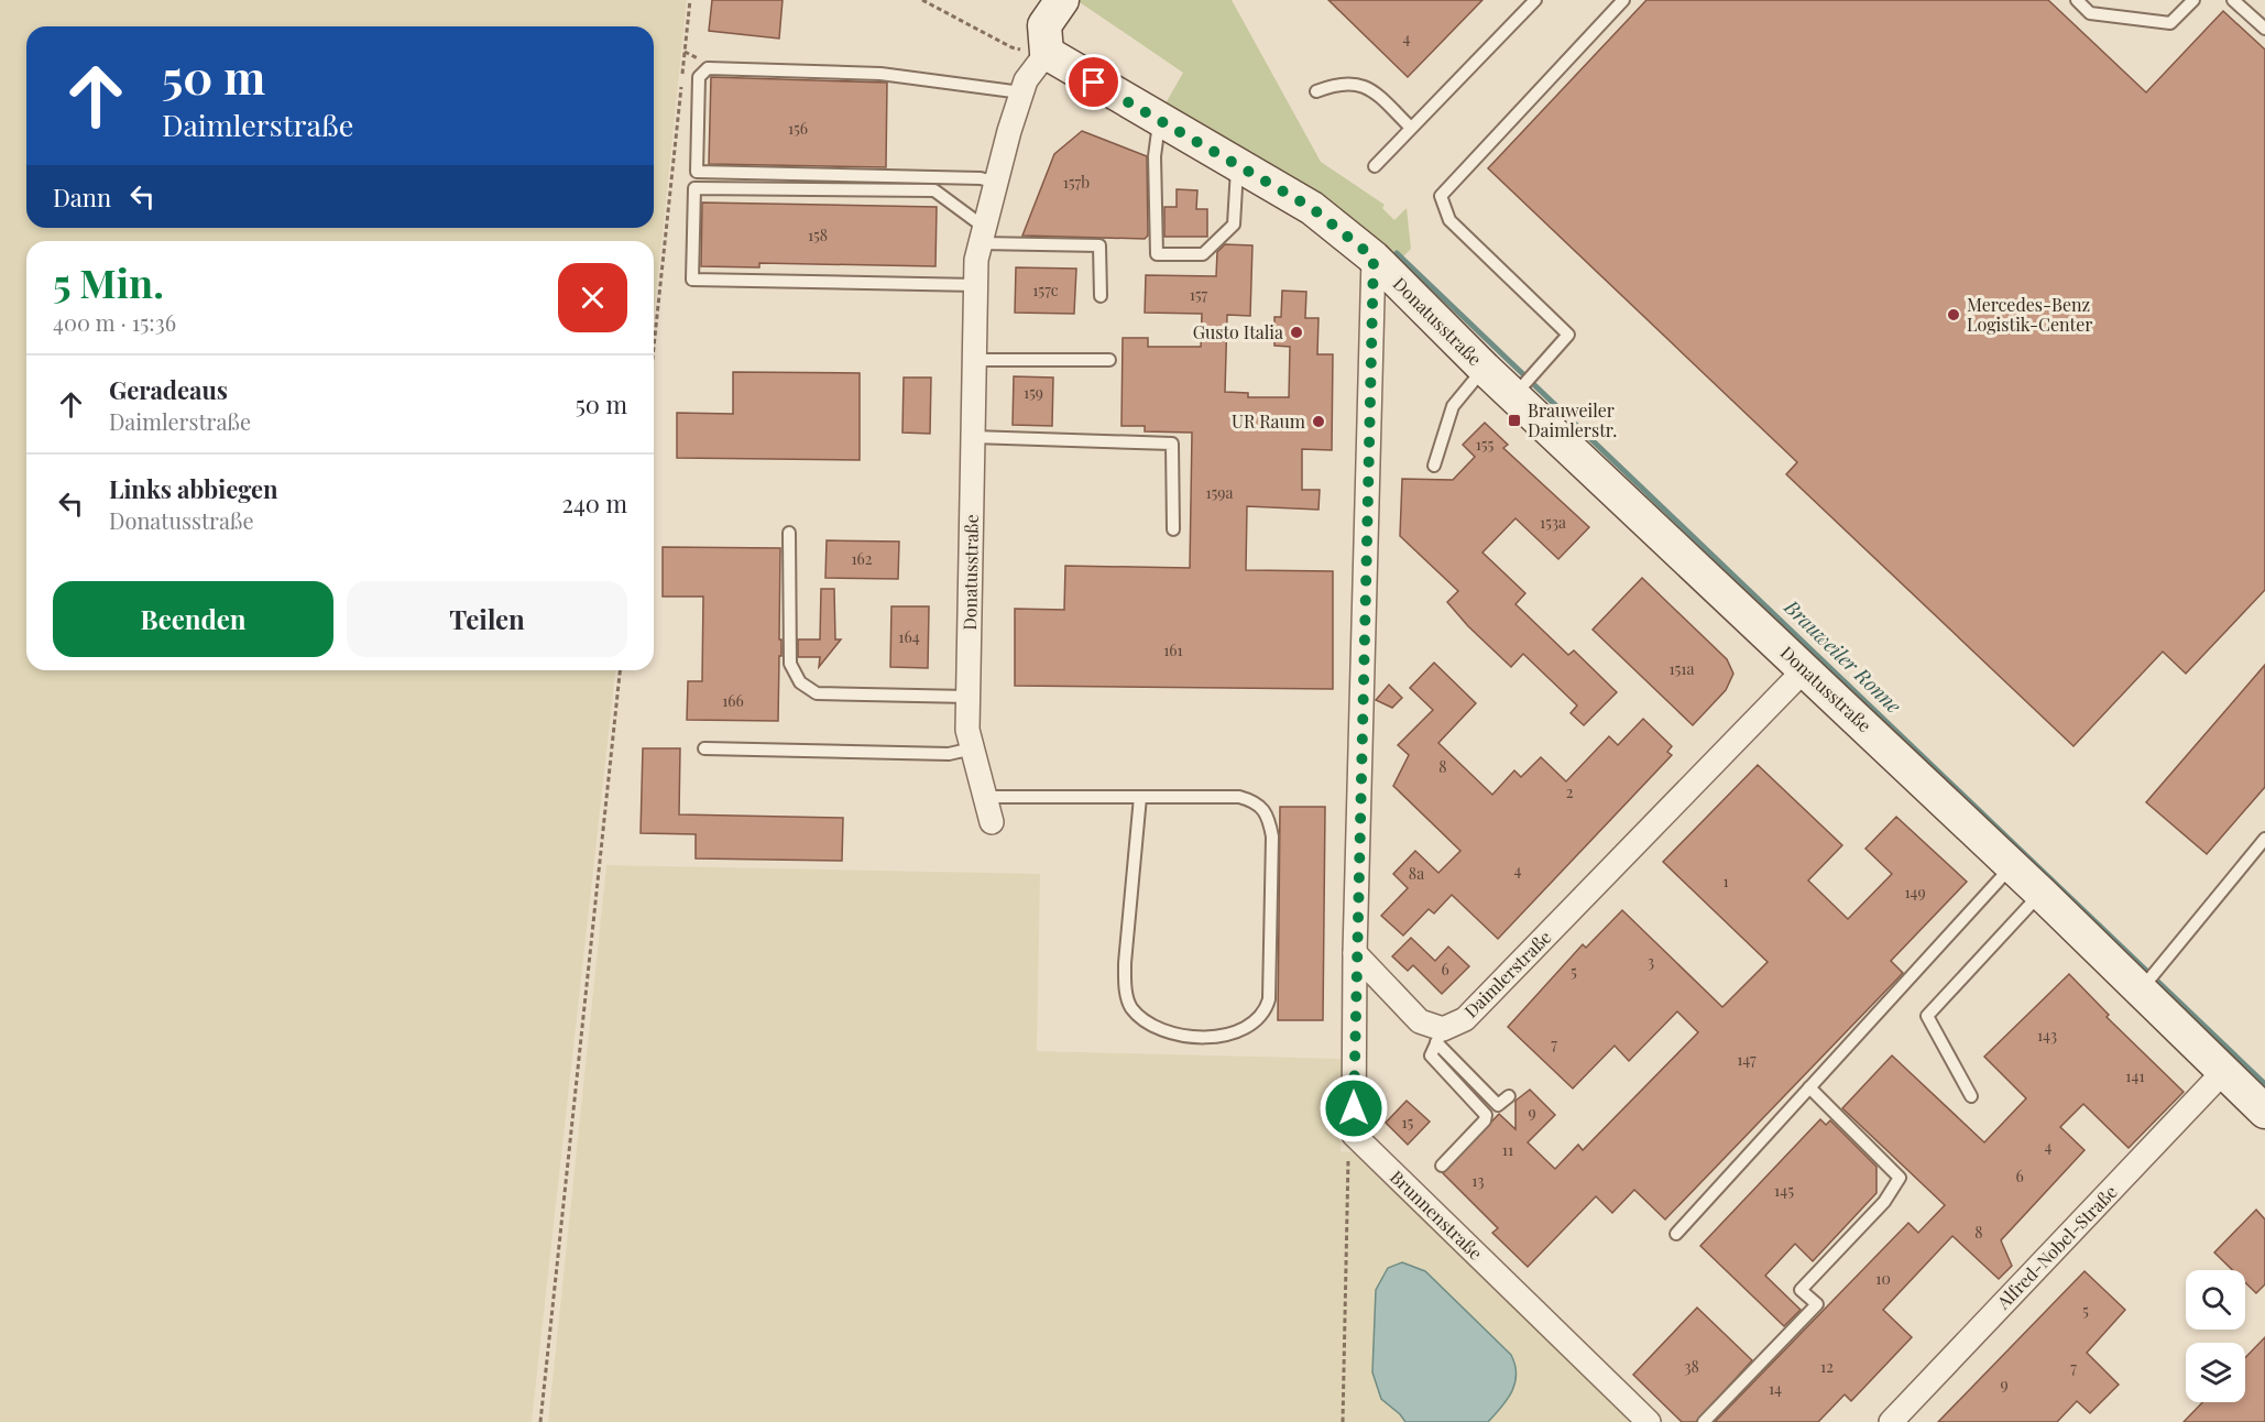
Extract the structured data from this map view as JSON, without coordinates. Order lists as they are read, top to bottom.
{
  "streets": {
    "street": [
      "Donatusstraße",
      "Daimlerstraße",
      "Brunnenstraße",
      "Alfred-Nobel-Straße"
    ]
  },
  "crossings": [
    ["Donatusstraße", "Daimlerstraße"],
    ["Donatusstraße", "Alfred-Nobel-Straße"]
  ],
  "water": ["Brauweiler Ronne"],
  "places": {
    "other": ["Mercedes-Benz Logistik-Center", "Gusto Italia", "UR Raum"],
    "transit": ["Brauweiler Daimlerstr."]
  },
  "house_numbers": [
    "4",
    "156",
    "157b",
    "158",
    "157c",
    "157",
    "159",
    "155",
    "159a",
    "153a",
    "162",
    "164",
    "161",
    "151a",
    "166",
    "8",
    "2",
    "4",
    "8a",
    "1",
    "149",
    "3",
    "6",
    "5",
    "143",
    "7",
    "147",
    "141",
    "9",
    "15",
    "4",
    "11",
    "6",
    "13",
    "145",
    "8",
    "10",
    "5",
    "38",
    "12",
    "7",
    "9",
    "14"
  ],
  "page": {
    "turn": ["50 m", "Daimlerstraße"],
    "then": "Dann",
    "heading": ["5 Min.", "400 m · 15:36"],
    "list": [
      {
        "name": "Geradeaus",
        "note": "Daimlerstraße",
        "value": "50 m"
      },
      {
        "name": "Links abbiegen",
        "note": "Donatusstraße",
        "value": "240 m"
      }
    ],
    "buttons": ["Beenden", "Teilen"]
  }
}
